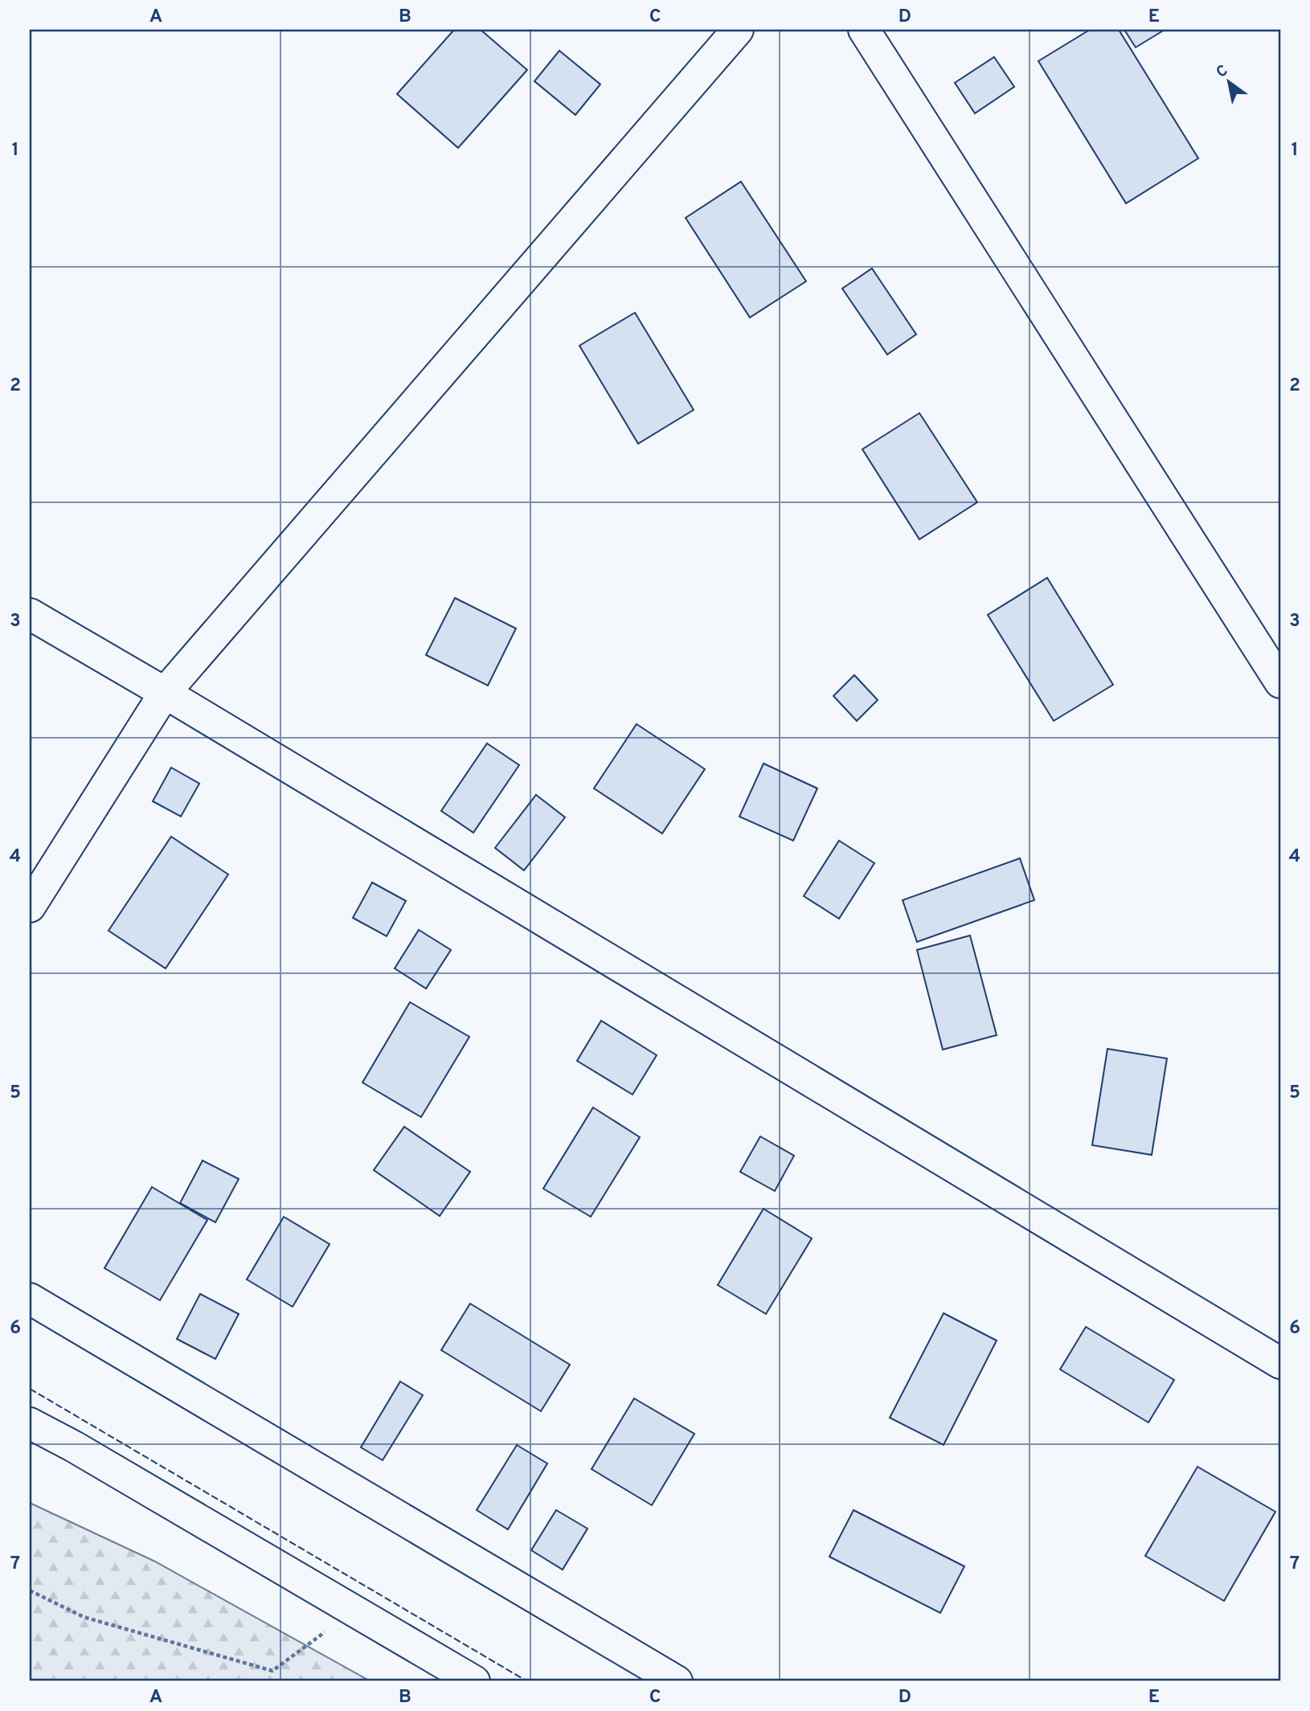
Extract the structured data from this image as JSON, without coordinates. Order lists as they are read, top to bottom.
{
  "north": "top left",
  "grid": {
    "columns": [
      "A",
      "B",
      "C",
      "D",
      "E"
    ],
    "rows": [
      "1",
      "2",
      "3",
      "4",
      "5",
      "6",
      "7"
    ]
  }
}
